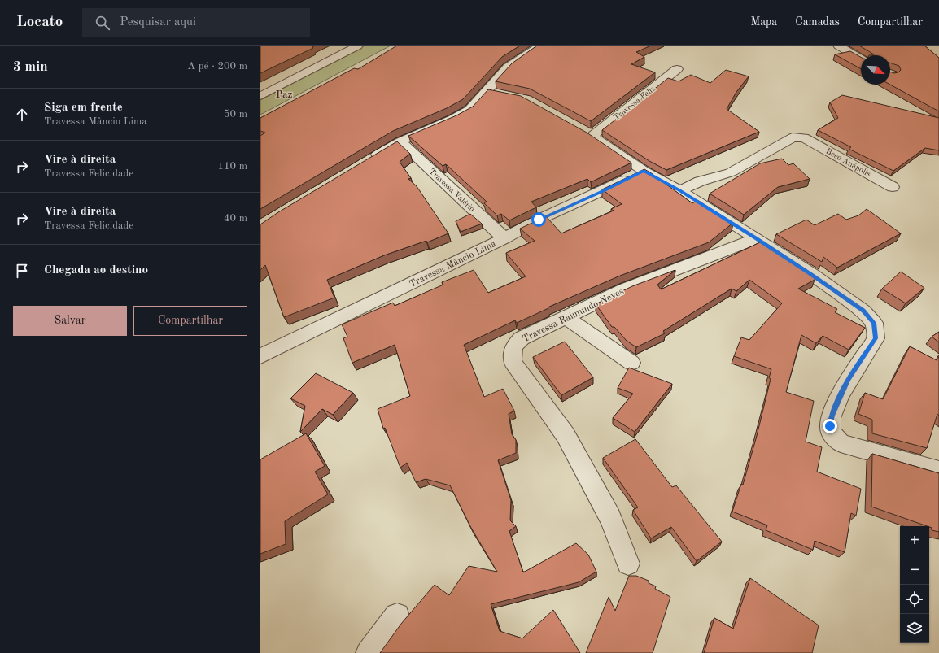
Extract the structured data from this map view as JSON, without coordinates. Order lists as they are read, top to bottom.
{
  "streets": {
    "street": [
      "Travessa Feliz",
      "Beco Anápolis",
      "Travessa Valério",
      "Travessa Mâncio Lima",
      "Travessa Raimundo Neves"
    ]
  },
  "crossings": [
    ["Travessa Feliz", "Travessa Mâncio Lima"],
    ["Travessa Valério", "Travessa Mâncio Lima"]
  ],
  "districts": ["Paz"],
  "north": "bottom right",
  "page": {
    "header": "Locato",
    "search": "Pesquisar aqui",
    "nav": ["Mapa", "Camadas", "Compartilhar"],
    "heading": ["3 min", "A pé · 200 m"],
    "list": [
      ["Siga em frente", "Travessa Mâncio Lima", "50 m"],
      ["Vire à direita", "Travessa Felicidade", "110 m"],
      ["Vire à direita", "Travessa Felicidade", "40 m"],
      "Chegada ao destino"
    ],
    "buttons": ["Salvar", "Compartilhar"],
    "map_buttons": ["+", "−"]
  }
}
